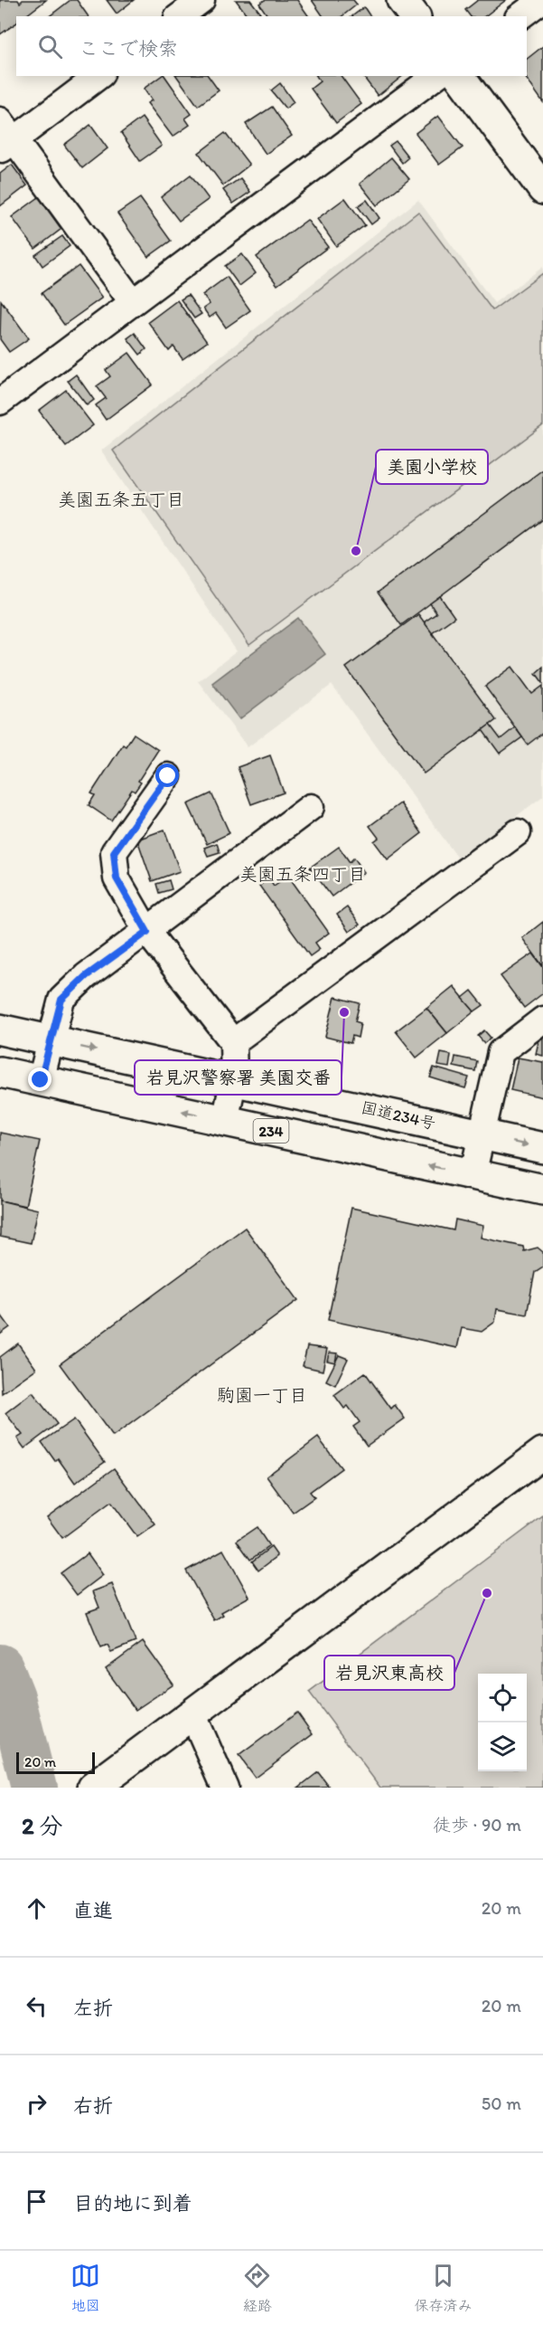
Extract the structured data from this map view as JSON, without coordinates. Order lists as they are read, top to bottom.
{
  "streets": {
    "main road": ["国道234号", "234"]
  },
  "districts": ["美園五条五丁目", "美園五条四丁目", "駒園一丁目"],
  "places": ["美園小学校", "岩見沢警察署 美園交番", "岩見沢東高校"],
  "scale_bar": "20 m",
  "page": {
    "search": "ここで検索",
    "scale": "20 m",
    "heading": ["2 分", "徒歩 · 90 m"],
    "list": [
      ["直進", "20 m"],
      ["左折", "20 m"],
      ["右折", "50 m"],
      "目的地に到着"
    ],
    "nav": ["地図", "経路", "保存済み"]
  }
}
